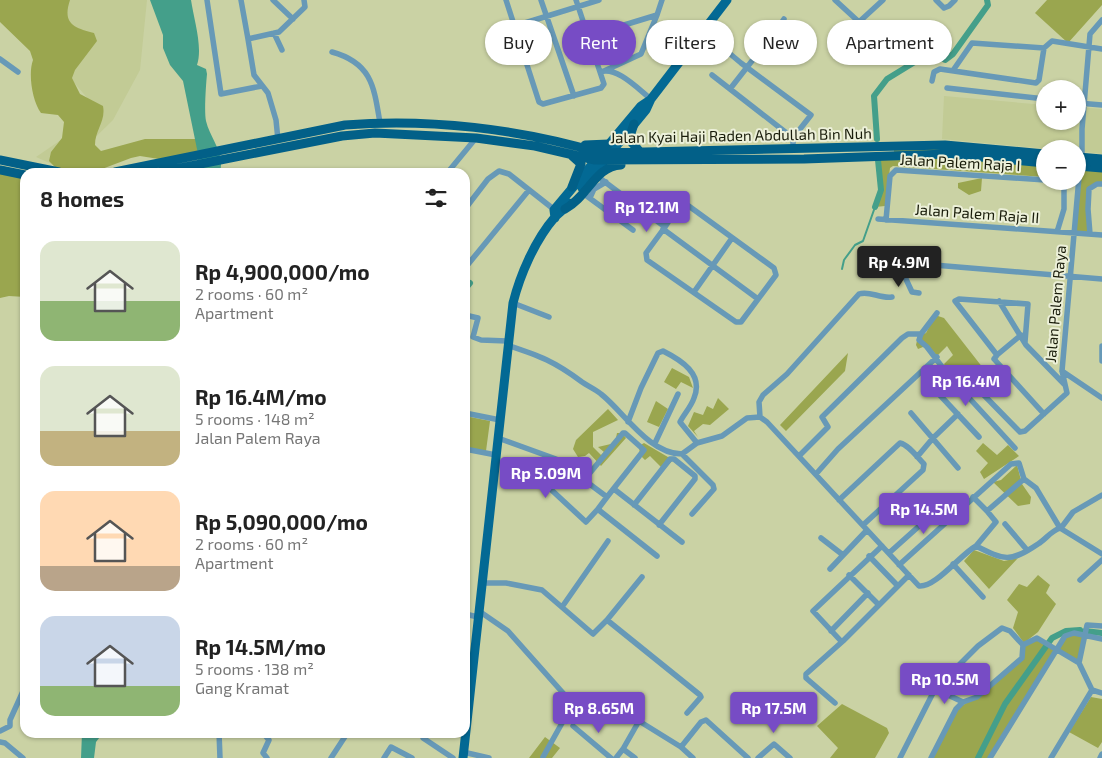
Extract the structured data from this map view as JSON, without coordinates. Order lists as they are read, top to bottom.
{
  "streets": {
    "highway": ["Jalan Kyai Haji Raden Abdullah Bin Nuh"],
    "street": ["Jalan Palem Raja I", "Jalan Palem Raja II", "Jalan Palem Raya"]
  },
  "crossings": [
    ["Jalan Palem Raja I", "Jalan Palem Raja II"],
    ["Jalan Palem Raja II", "Jalan Palem Raya"]
  ],
  "page": {
    "chip": [
      "Buy",
      "Rent",
      "Filters",
      "New",
      "Apartment"
    ],
    "map_buttons": ["+", "−"],
    "heading": "8 homes",
    "price": [
      "Rp 12.1M",
      "Rp 4.9M",
      "Rp 16.4M",
      "Rp 5.09M",
      "Rp 14.5M",
      "Rp 10.5M",
      "Rp 8.65M",
      "Rp 17.5M"
    ],
    "list": [
      {
        "name": "Rp 4,900,000/mo",
        "note": "2 rooms · 60 m² · Apartment"
      },
      {
        "name": "Rp 16.4M/mo",
        "note": "5 rooms · 148 m² · Jalan Palem Raya"
      },
      {
        "name": "Rp 5,090,000/mo",
        "note": "2 rooms · 60 m² · Apartment"
      },
      {
        "name": "Rp 14.5M/mo",
        "note": "5 rooms · 138 m² · Gang Kramat"
      }
    ]
  }
}
